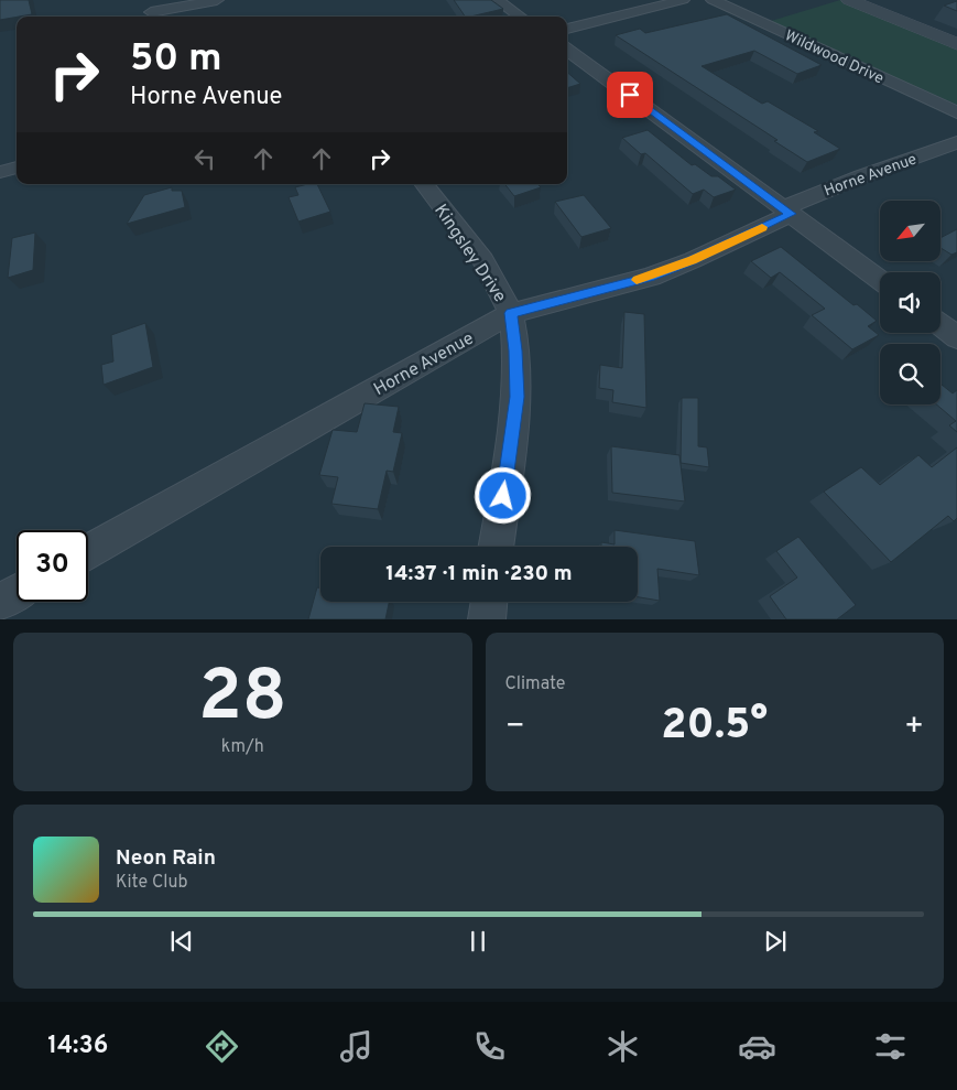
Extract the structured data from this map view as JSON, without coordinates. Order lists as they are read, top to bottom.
{
  "streets": {
    "street": ["Wildwood Drive", "Horne Avenue", "Kingsley Drive"]
  },
  "crossings": [
    ["Horne Avenue", "Kingsley Drive"]
  ],
  "north": "bottom left",
  "page": {
    "turn": ["50 m", "Horne Avenue"],
    "limit": "30",
    "trip": "14:37 · 1 min · 230 m",
    "tile": [
      ["28", "km/h"],
      "Climate"
    ],
    "heat": ["−", "20.5°", "+"],
    "song": ["Neon Rain", "Kite Club"],
    "tabs": "14:36"
  }
}
